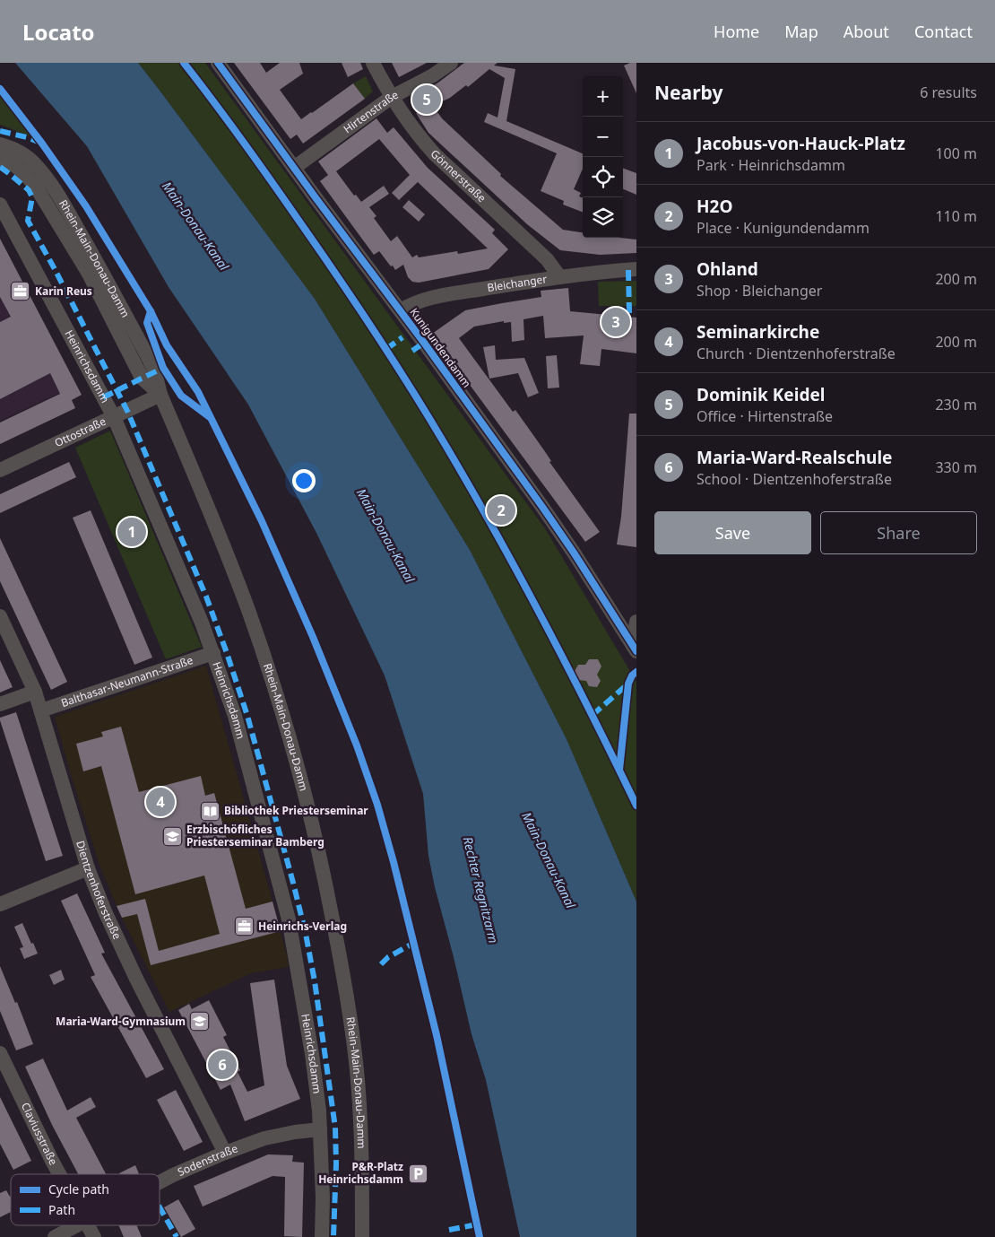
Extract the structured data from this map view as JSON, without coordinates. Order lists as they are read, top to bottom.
{
  "streets": {
    "street": [
      "Hirtenstraße",
      "Gönnerstraße",
      "Rhein-Main-Donau-Damm",
      "Bleichanger",
      "Kunigundendamm",
      "Heinrichsdamm",
      "Ottostraße",
      "Balthasar-Neumann-Straße",
      "Dientzenhoferstraße",
      "Claviusstraße",
      "Sodenstraße"
    ]
  },
  "crossings": [
    ["Hirtenstraße", "Gönnerstraße"],
    ["Hirtenstraße", "Kunigundendamm"],
    ["Gönnerstraße", "Bleichanger"],
    ["Rhein-Main-Donau-Damm", "Ottostraße"],
    ["Bleichanger", "Kunigundendamm"],
    ["Heinrichsdamm", "Ottostraße"],
    ["Heinrichsdamm", "Balthasar-Neumann-Straße"],
    ["Heinrichsdamm", "Sodenstraße"],
    ["Balthasar-Neumann-Straße", "Dientzenhoferstraße"],
    ["Dientzenhoferstraße", "Sodenstraße"]
  ],
  "water": ["Main-Donau-Kanal", "Rechter Regnitzarm"],
  "places": {
    "office": ["Karin Reus", "Heinrichs-Verlag"],
    "library": ["Bibliothek Priesterseminar"],
    "school or university": ["Erzbischöfliches Priesterseminar Bamberg", "Maria-Ward-Gymnasium"],
    "parking": ["P&R-Platz Heinrichsdamm"]
  },
  "legend": ["Cycle path", "Path"],
  "page": {
    "header": "Locato",
    "nav": [
      "Home",
      "Map",
      "About",
      "Contact"
    ],
    "heading": ["Nearby", "6 results"],
    "map_buttons": ["+", "−"],
    "pins": [
      "5",
      "3",
      "2",
      "1",
      "4",
      "6"
    ],
    "list": [
      {
        "mark": "1",
        "name": "Jacobus-von-Hauck-Platz",
        "note": "Park · Heinrichsdamm",
        "value": "100 m"
      },
      {
        "mark": "2",
        "name": "H2O",
        "note": "Place · Kunigundendamm",
        "value": "110 m"
      },
      {
        "mark": "3",
        "name": "Ohland",
        "note": "Shop · Bleichanger",
        "value": "200 m"
      },
      {
        "mark": "4",
        "name": "Seminarkirche",
        "note": "Church · Dientzenhoferstraße",
        "value": "200 m"
      },
      {
        "mark": "5",
        "name": "Dominik Keidel",
        "note": "Office · Hirtenstraße",
        "value": "230 m"
      },
      {
        "mark": "6",
        "name": "Maria-Ward-Realschule",
        "note": "School · Dientzenhoferstraße",
        "value": "330 m"
      }
    ],
    "buttons": ["Save", "Share"]
  }
}
